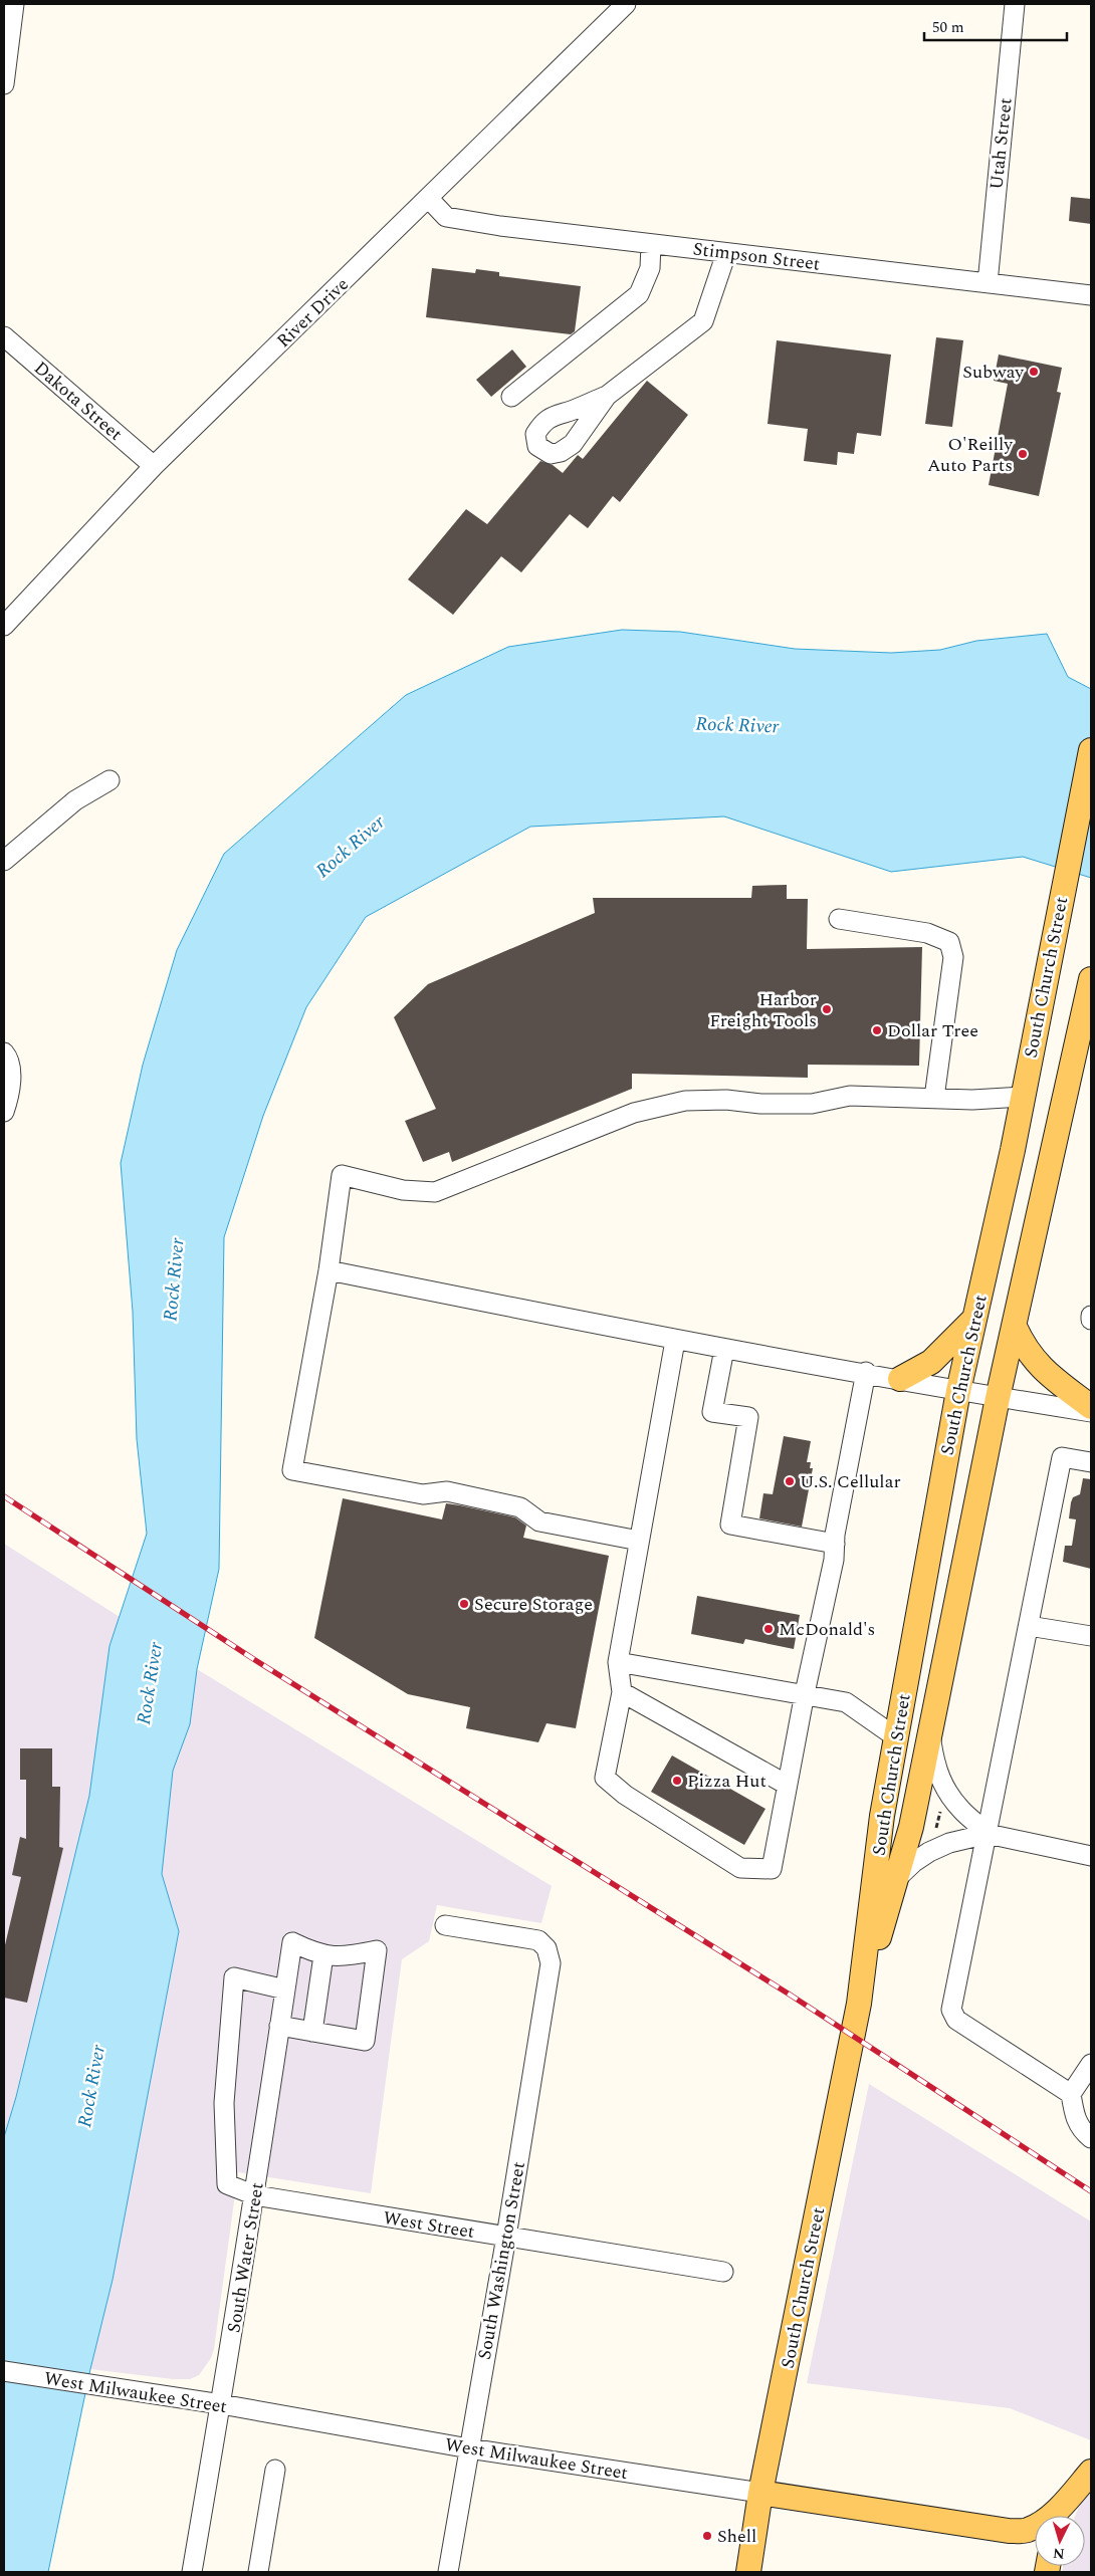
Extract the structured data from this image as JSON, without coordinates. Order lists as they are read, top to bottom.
{
  "streets": {
    "main road": ["South Church Street", "West Milwaukee Street"],
    "street": [
      "Utah Street",
      "Stimpson Street",
      "River Drive",
      "Dakota Street",
      "West Street",
      "South Water Street",
      "South Washington Street"
    ]
  },
  "crossings": [
    ["Utah Street", "Stimpson Street"],
    ["Stimpson Street", "River Drive"],
    ["River Drive", "Dakota Street"],
    ["South Church Street", "West Milwaukee Street"],
    ["West Street", "South Water Street"],
    ["West Street", "South Washington Street"],
    ["South Water Street", "West Milwaukee Street"],
    ["South Washington Street", "West Milwaukee Street"]
  ],
  "water": ["Rock River"],
  "places": [
    "Subway",
    "O'Reilly Auto Parts",
    "Harbor Freight Tools",
    "Dollar Tree",
    "U.S. Cellular",
    "Secure Storage",
    "McDonald's",
    "Pizza Hut",
    "Shell"
  ],
  "scale_bar": "50 m",
  "north": "bottom"
}
